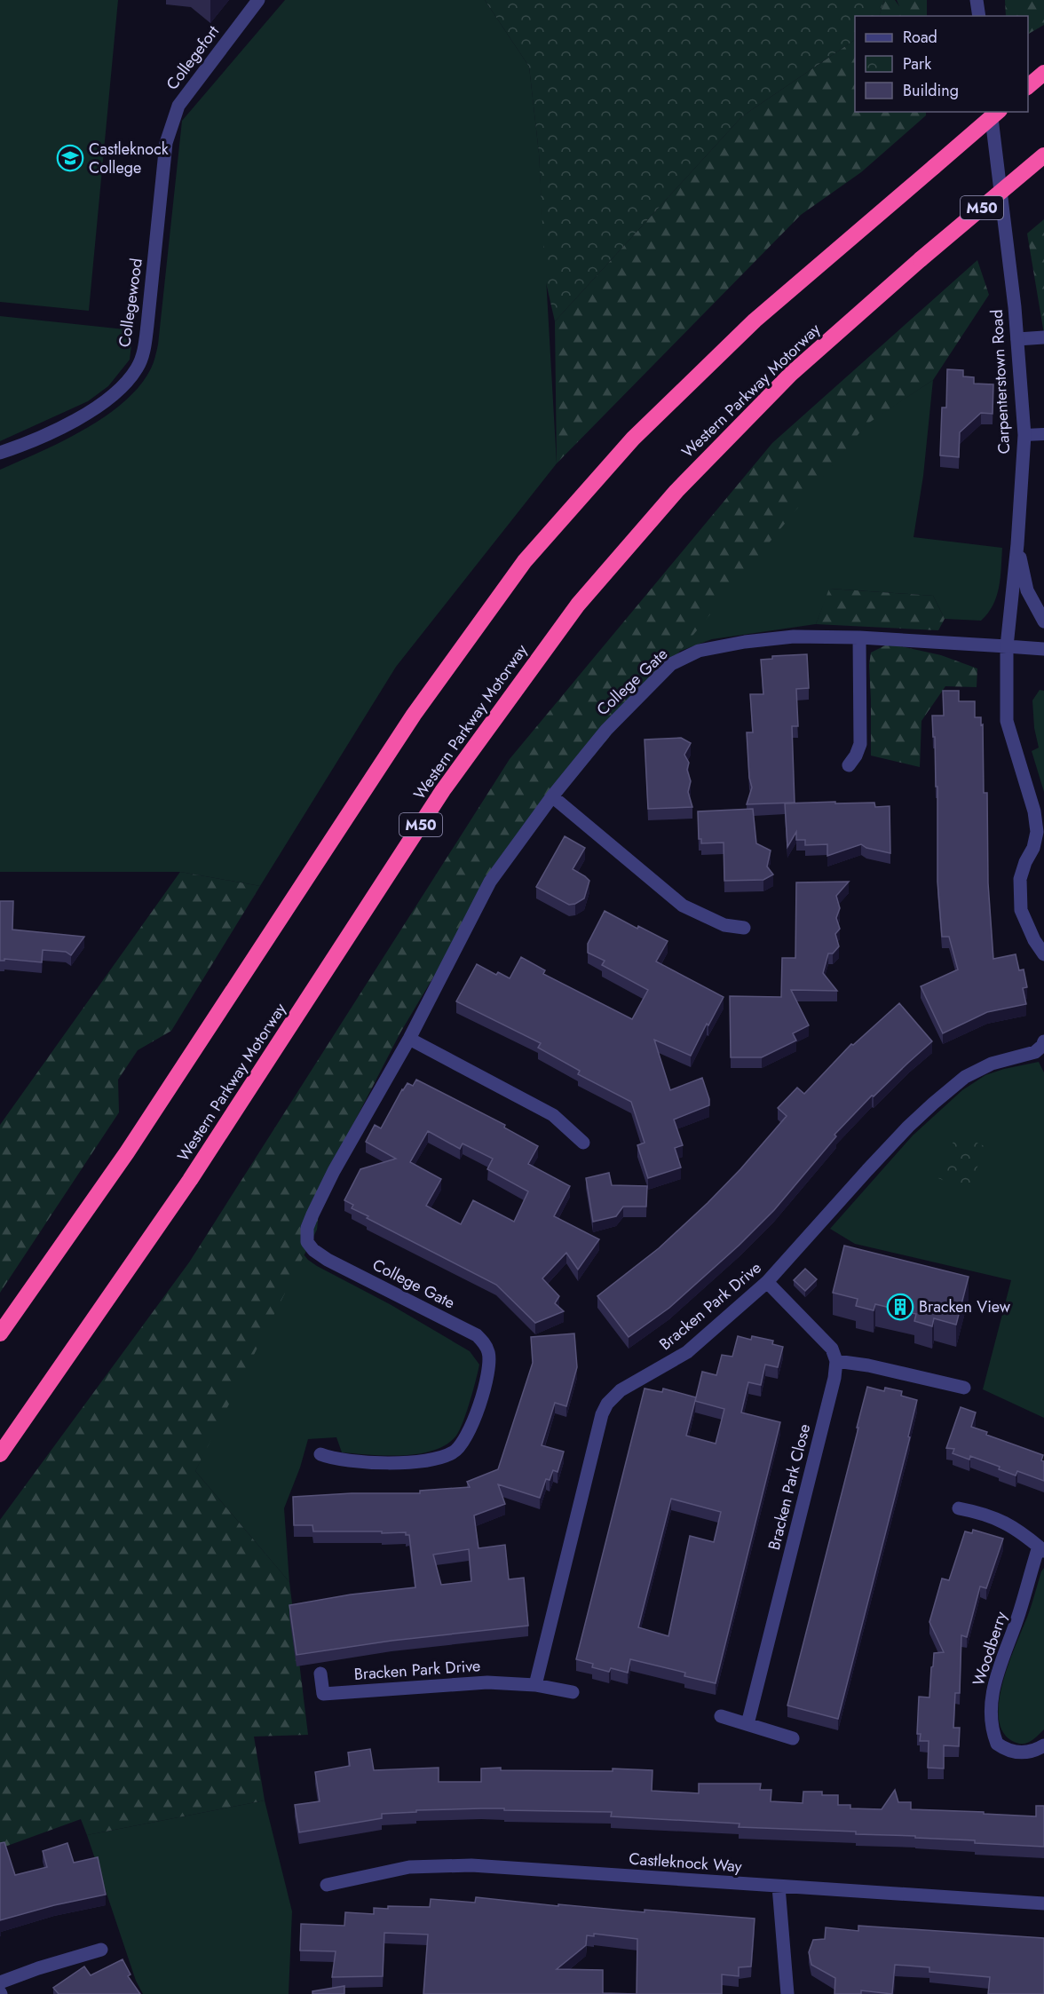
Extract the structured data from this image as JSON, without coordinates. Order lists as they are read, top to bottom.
{
  "streets": {
    "highway": ["M50", "Western Parkway Motorway"],
    "street": [
      "Collegefort",
      "Collegewood",
      "Carpenterstown Road",
      "College Gate",
      "Bracken Park Drive",
      "Bracken Park Close",
      "Woodberry",
      "Castleknock Way"
    ]
  },
  "crossings": [
    ["Collegefort", "Collegewood"],
    ["Carpenterstown Road", "College Gate"]
  ],
  "places": {
    "school or university": ["Castleknock College"],
    "building": ["Bracken View"]
  },
  "legend": ["Road", "Park", "Building"]
}
